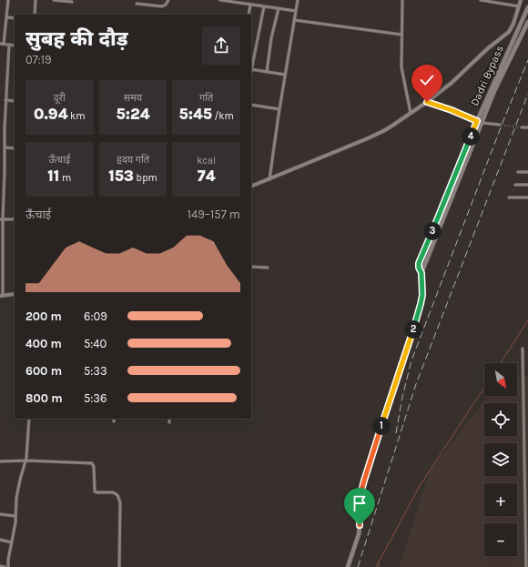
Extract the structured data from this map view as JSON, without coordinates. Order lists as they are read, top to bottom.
{
  "streets": {
    "main road": ["Dadri Bypass"]
  },
  "north": "bottom right",
  "page": {
    "heading": ["सुबह की दौड़", "07:19"],
    "stats": [
      ["दूरी", "0.94 km"],
      ["समय", "5:24"],
      ["गति", "5:45 /km"],
      ["ऊँचाई", "11 m"],
      ["हृदय गति", "153 bpm"],
      ["kcal", "74"]
    ],
    "pins": [
      "4",
      "3",
      "2",
      "1"
    ],
    "chart": ["ऊँचाई", "149–157 m"],
    "list": [
      {
        "name": "200 m",
        "note": "6:09"
      },
      {
        "name": "400 m",
        "note": "5:40"
      },
      {
        "name": "600 m",
        "note": "5:33"
      },
      {
        "name": "800 m",
        "note": "5:36"
      }
    ],
    "map_buttons": ["+", "−"]
  }
}
